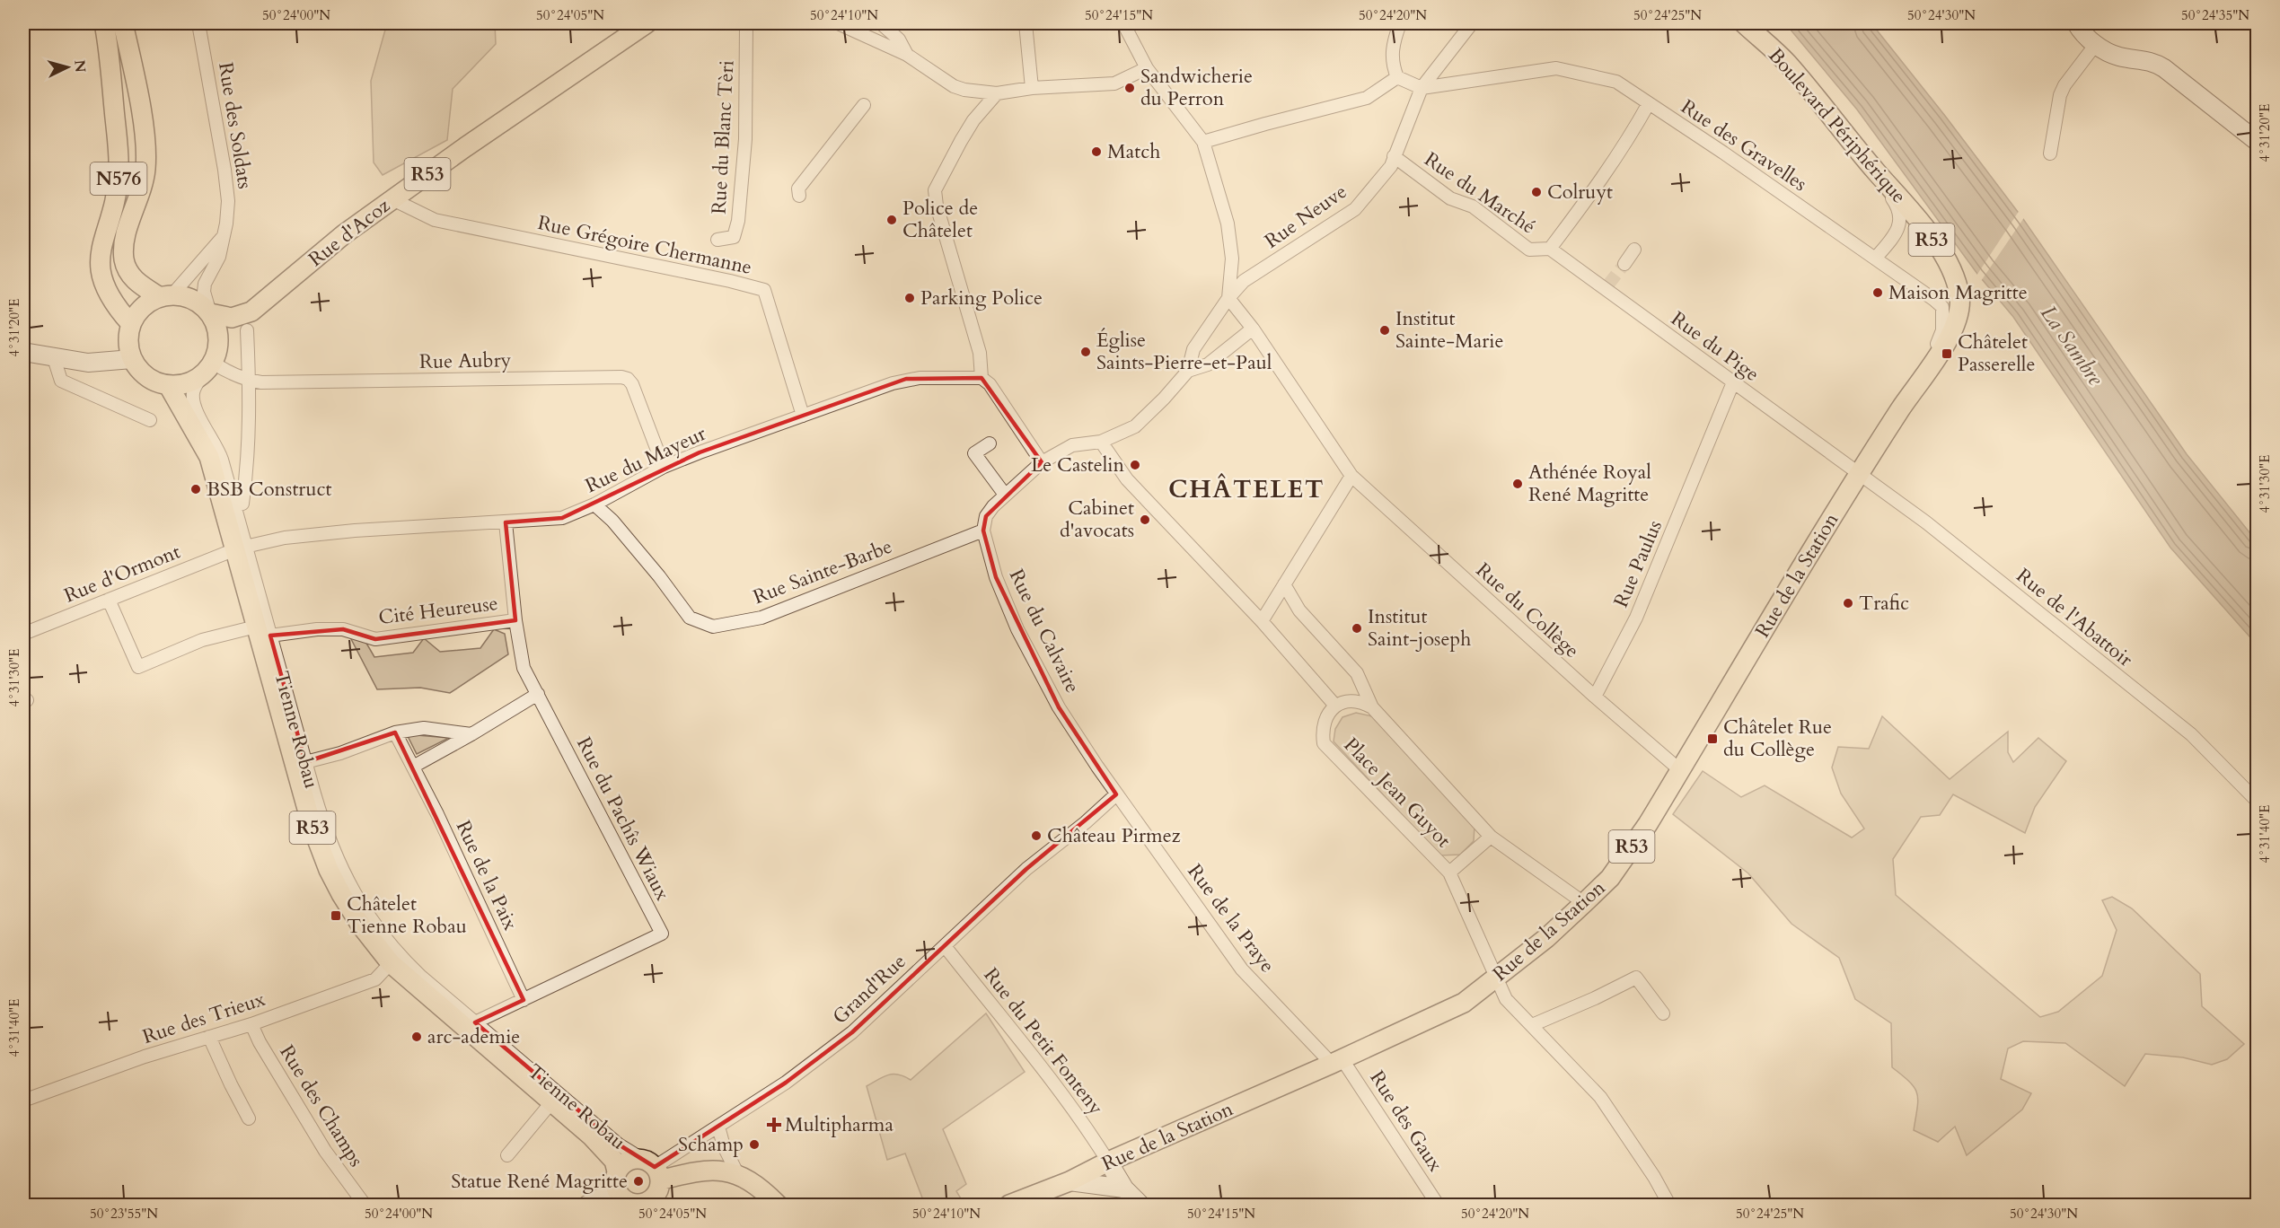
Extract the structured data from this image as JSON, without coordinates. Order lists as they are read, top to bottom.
{
  "streets": {
    "main road": [
      "Boulevard Périphérique",
      "R53",
      "N576",
      "Rue d'Acoz",
      "Rue de la Station",
      "Tienne Robau"
    ],
    "street": [
      "Rue des Soldats",
      "Rue du Blanc Tèri",
      "Rue des Gravelles",
      "Rue du Marché",
      "Rue Neuve",
      "Rue Grégoire Chermanne",
      "Rue du Pige",
      "Rue Aubry",
      "Rue du Mayeur",
      "Rue Paulus",
      "Rue Sainte-Barbe",
      "Rue d'Ormont",
      "Cité Heureuse",
      "Rue du Collège",
      "Rue de l'Abattoir",
      "Rue du Calvaire",
      "Place Jean Guyot",
      "Rue du Pachîs Wiaux",
      "Rue de la Paix",
      "Rue de la Praye",
      "Grand'Rue",
      "Rue des Trieux",
      "Rue du Petit Fonteny",
      "Rue des Champs",
      "Rue des Gaux"
    ]
  },
  "crossings": [
    ["Rue des Soldats", "R53"],
    ["Rue des Soldats", "N576"],
    ["Rue des Soldats", "Rue d'Acoz"],
    ["Rue des Soldats", "Rue Aubry"],
    ["Rue des Soldats", "Tienne Robau"],
    ["Boulevard Périphérique", "Rue de la Station"],
    ["Rue des Gravelles", "Rue Neuve"],
    ["Rue des Gravelles", "Rue de la Station"],
    ["R53", "N576"],
    ["R53", "Rue d'Acoz"],
    ["R53", "Rue Aubry"],
    ["R53", "Tienne Robau"],
    ["R53", "Grand'Rue"],
    ["N576", "Rue d'Acoz"],
    ["N576", "Rue Aubry"],
    ["N576", "Tienne Robau"],
    ["Rue du Marché", "Rue Neuve"],
    ["Rue du Marché", "Rue du Pige"],
    ["Rue Neuve", "Rue du Collège"],
    ["Rue d'Acoz", "Rue Grégoire Chermanne"],
    ["Rue d'Acoz", "Rue Aubry"],
    ["Rue d'Acoz", "Tienne Robau"],
    ["Rue Grégoire Chermanne", "Rue du Mayeur"],
    ["Rue du Pige", "Rue Paulus"],
    ["Rue du Pige", "Rue de la Station"],
    ["Rue du Pige", "Rue de l'Abattoir"],
    ["Rue Aubry", "Rue du Mayeur"],
    ["Rue Aubry", "Tienne Robau"],
    ["Rue du Mayeur", "Rue Sainte-Barbe"],
    ["Rue du Mayeur", "Rue d'Ormont"],
    ["Rue du Mayeur", "Tienne Robau"],
    ["Rue du Mayeur", "Rue du Pachîs Wiaux"],
    ["Rue Paulus", "Rue du Collège"],
    ["Rue Sainte-Barbe", "Rue du Calvaire"],
    ["Rue d'Ormont", "Cité Heureuse"],
    ["Rue d'Ormont", "Tienne Robau"],
    ["Rue de la Station", "Rue du Collège"],
    ["Rue de la Station", "Rue de l'Abattoir"],
    ["Rue de la Station", "Rue de la Praye"],
    ["Rue de la Station", "Rue du Petit Fonteny"],
    ["Rue de la Station", "Rue des Gaux"],
    ["Cité Heureuse", "Tienne Robau"],
    ["Cité Heureuse", "Rue du Pachîs Wiaux"],
    ["Rue du Calvaire", "Rue de la Praye"],
    ["Rue du Calvaire", "Grand'Rue"],
    ["Tienne Robau", "Rue du Pachîs Wiaux"],
    ["Tienne Robau", "Grand'Rue"],
    ["Tienne Robau", "Rue des Trieux"],
    ["Rue du Pachîs Wiaux", "Rue de la Paix"],
    ["Rue de la Praye", "Grand'Rue"],
    ["Rue de la Praye", "Rue des Gaux"],
    ["Grand'Rue", "Rue du Petit Fonteny"],
    ["Rue des Trieux", "Rue des Champs"]
  ],
  "districts": ["CHÂTELET"],
  "water": ["La Sambre"],
  "places": {
    "other": [
      "Sandwicherie du Perron",
      "Match",
      "Colruyt",
      "Police de Châtelet",
      "Maison Magritte",
      "Parking Police",
      "Institut Sainte-Marie",
      "Église Saints-Pierre-et-Paul",
      "Le Castelin",
      "Athénée Royal René Magritte",
      "BSB Construct",
      "Cabinet d'avocats",
      "Trafic",
      "Institut Saint-joseph",
      "Château Pirmez",
      "arc-ademie",
      "Schamp",
      "Statue René Magritte"
    ],
    "transit": ["Châtelet Passerelle", "Châtelet Rue du Collège", "Châtelet Tienne Robau"],
    "health": ["Multipharma"]
  },
  "north": "right",
  "coordinates": [
    "50°24'00\"N",
    "50°24'05\"N",
    "50°24'10\"N",
    "50°24'15\"N",
    "50°24'20\"N",
    "50°24'25\"N",
    "50°24'30\"N",
    "50°24'35\"N",
    "4°31'20\"E",
    "4°31'30\"E",
    "4°31'40\"E",
    "50°23'55\"N"
  ]
}
